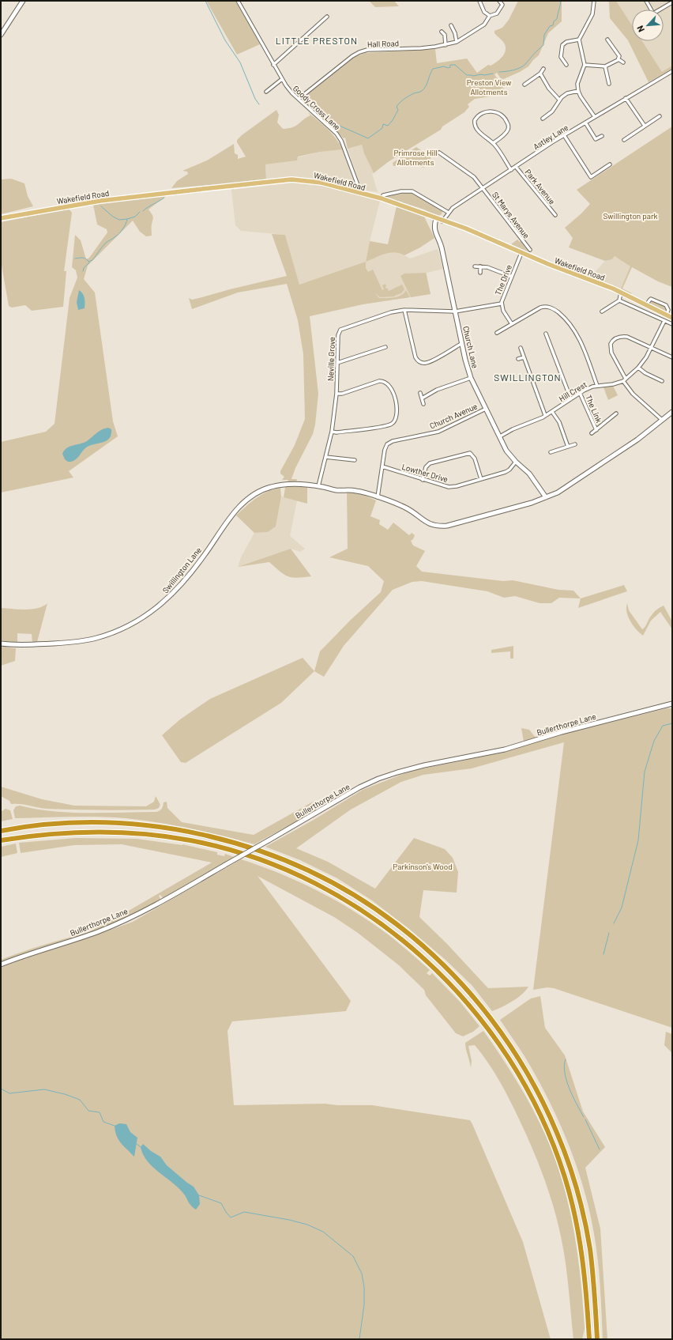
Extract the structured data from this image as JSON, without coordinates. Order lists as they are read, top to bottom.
{
  "streets": {
    "main road": ["Wakefield Road"],
    "street": [
      "Hall Road",
      "Goody Cross Lane",
      "Astley Lane",
      "Park Avenue",
      "St Marys Avenue",
      "The Drive",
      "Church Lane",
      "Neville Grove",
      "Hill Crest",
      "The Link",
      "Church Avenue",
      "Lowther Drive",
      "Swillington Lane",
      "Bullerthorpe Lane"
    ]
  },
  "crossings": [
    ["Hall Road", "Goody Cross Lane"],
    ["Goody Cross Lane", "Wakefield Road"],
    ["Astley Lane", "Wakefield Road"],
    ["Astley Lane", "Park Avenue"],
    ["Astley Lane", "St Marys Avenue"],
    ["Wakefield Road", "The Drive"],
    ["Wakefield Road", "Church Lane"],
    ["The Drive", "Church Lane"],
    ["The Drive", "Neville Grove"],
    ["Church Lane", "Neville Grove"],
    ["Church Lane", "Hill Crest"],
    ["Church Lane", "Church Avenue"],
    ["Church Lane", "Lowther Drive"],
    ["Church Lane", "Swillington Lane"],
    ["Neville Grove", "Swillington Lane"],
    ["Hill Crest", "The Link"],
    ["Church Avenue", "Lowther Drive"],
    ["Church Avenue", "Swillington Lane"]
  ],
  "districts": ["LITTLE PRESTON", "SWILLINGTON"],
  "parks": [
    "Preston View Allotments",
    "Primrose Hill Allotments",
    "Swillington park",
    "Parkinson's Wood"
  ],
  "north": "bottom left"
}
